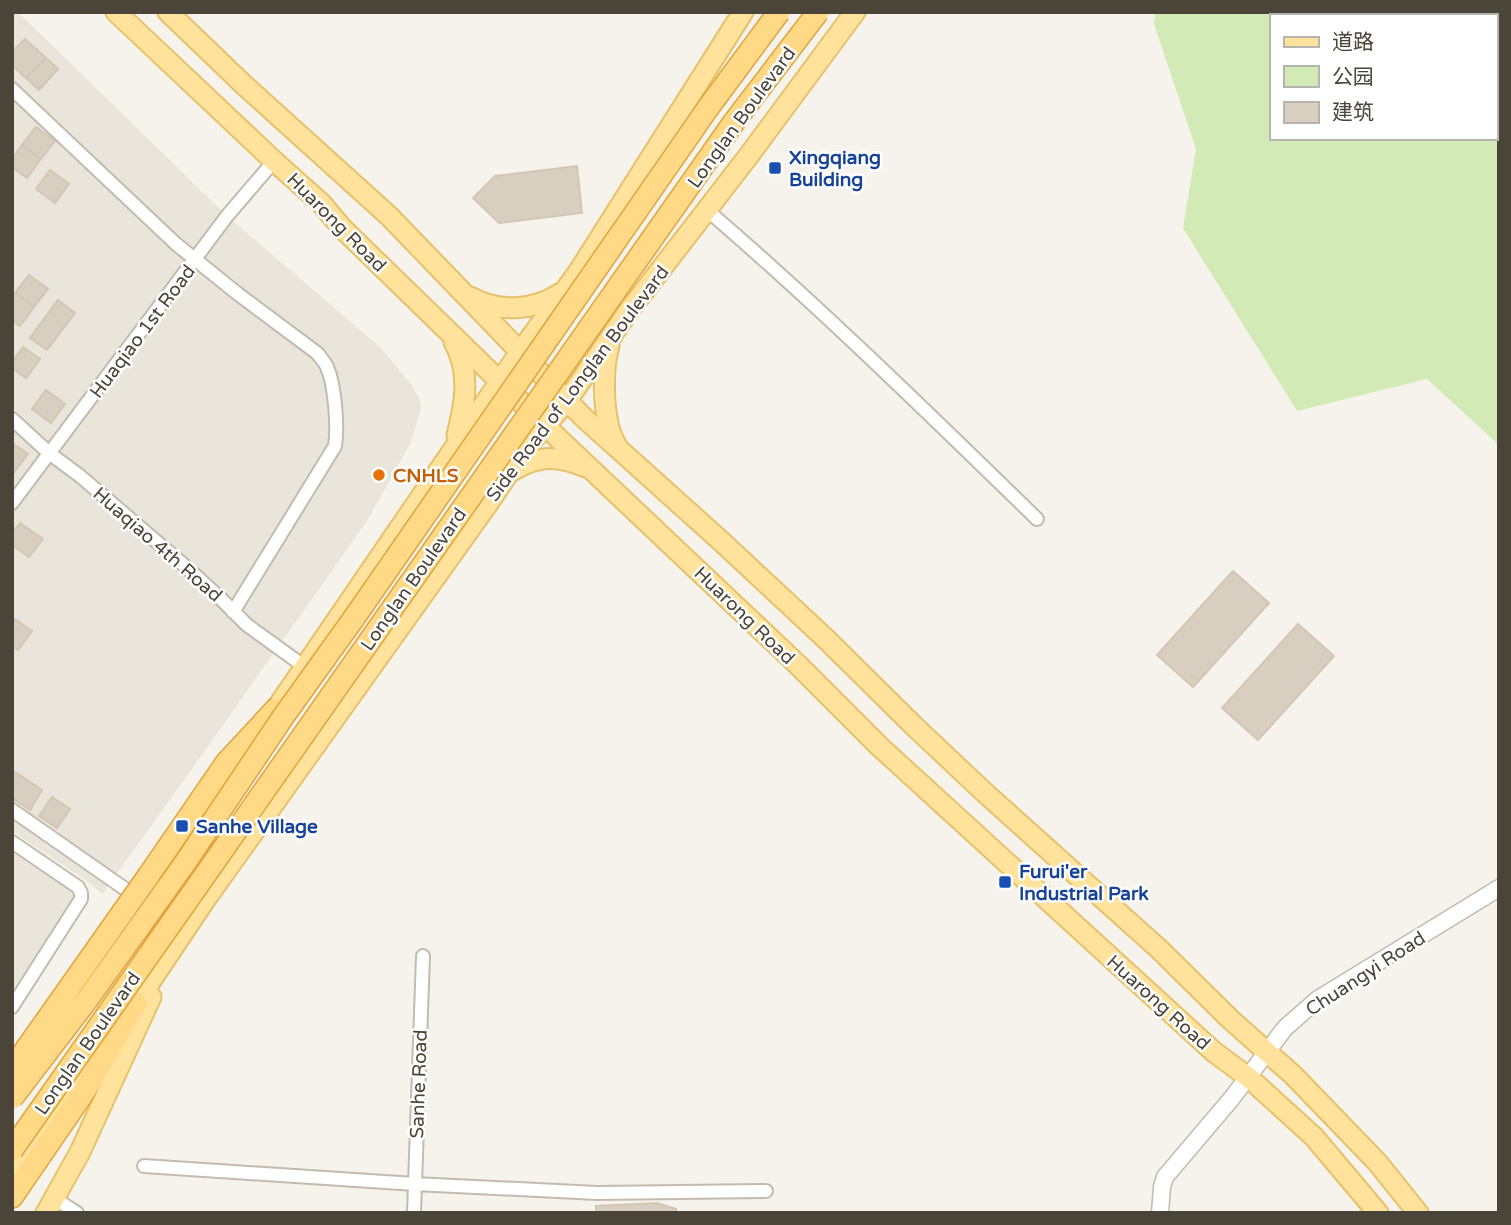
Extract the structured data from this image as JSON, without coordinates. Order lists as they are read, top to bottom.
{
  "streets": {
    "highway": ["Longlan Boulevard"],
    "main road": ["Huarong Road", "Side Road of Longlan Boulevard"],
    "street": [
      "Huaqiao 1st Road",
      "Huaqiao 4th Road",
      "Chuangyi Road",
      "Sanhe Road"
    ]
  },
  "crossings": [
    ["Huarong Road", "Huaqiao 1st Road"],
    ["Huarong Road", "Side Road of Longlan Boulevard"],
    ["Huarong Road", "Chuangyi Road"],
    ["Huaqiao 1st Road", "Huaqiao 4th Road"]
  ],
  "places": {
    "transit": ["Xingqiang Building", "Sanhe Village", "Furui'er Industrial Park"],
    "other": ["CNHLS"]
  },
  "legend": ["道路", "公园", "建筑"]
}
